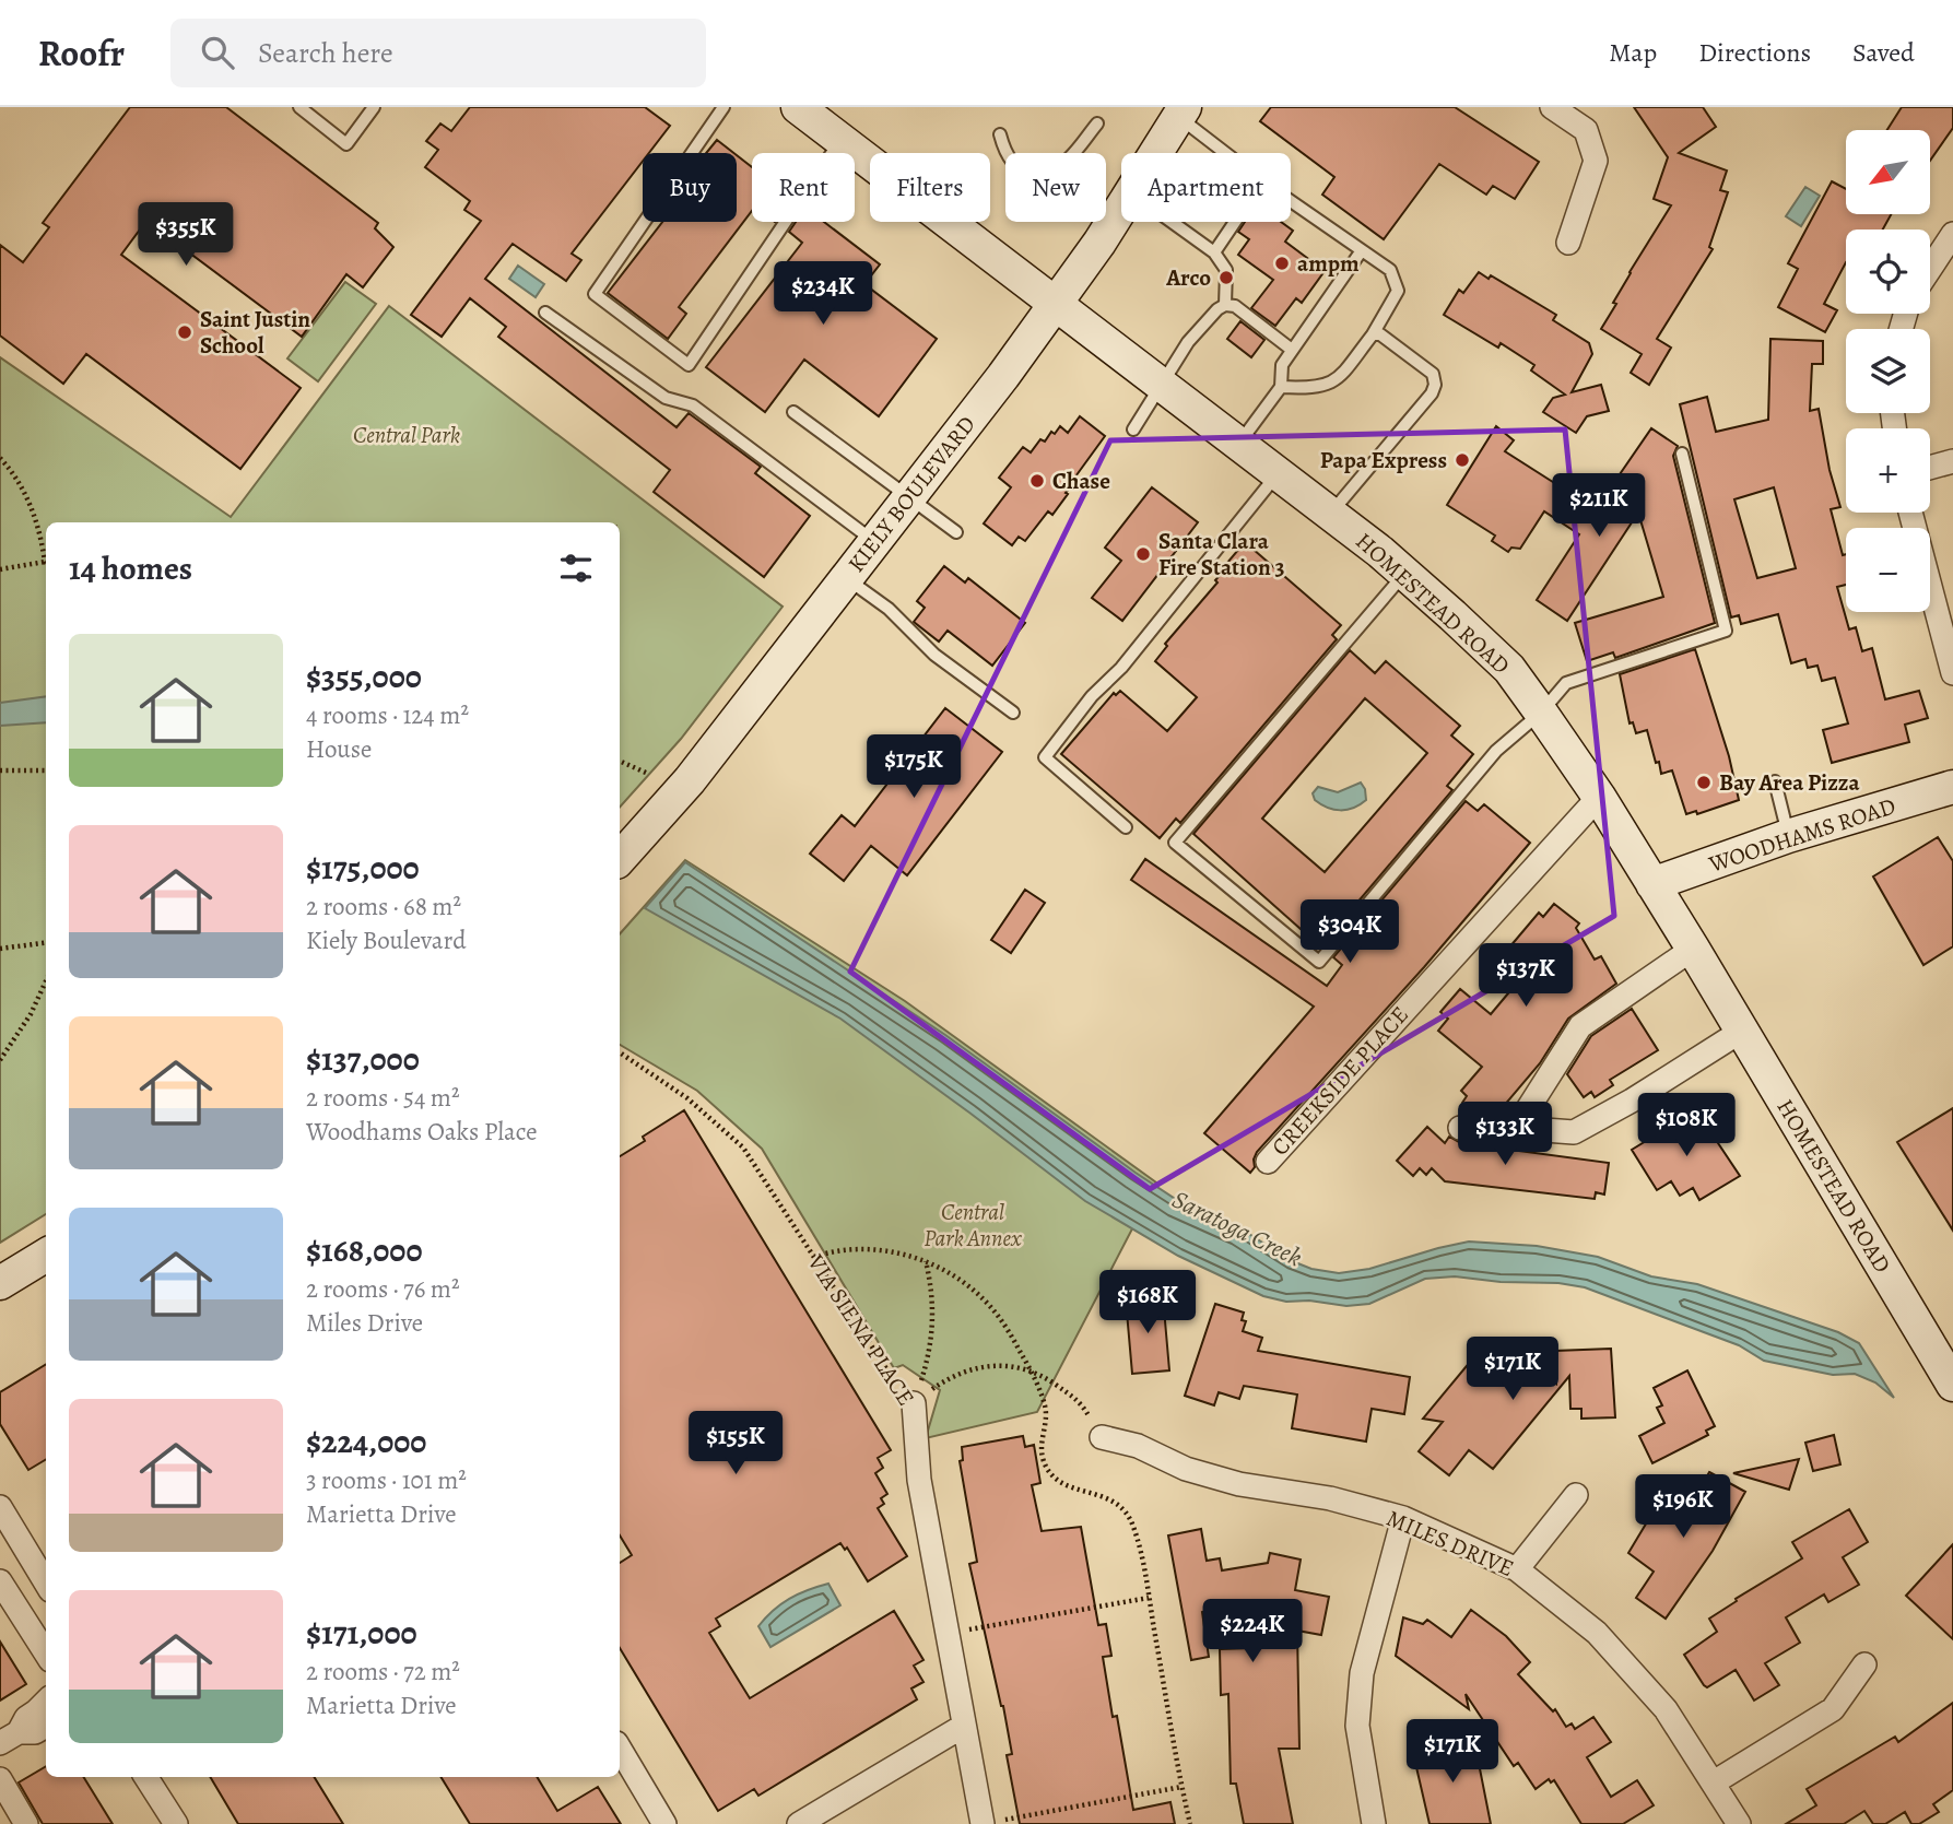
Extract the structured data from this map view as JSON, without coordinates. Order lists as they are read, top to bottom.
{
  "streets": {
    "main road": ["KIELY BOULEVARD", "HOMESTEAD ROAD", "WOODHAMS ROAD"],
    "street": ["CREEKSIDE PLACE", "VIA SIENA PLACE", "MILES DRIVE"]
  },
  "crossings": [
    ["KIELY BOULEVARD", "HOMESTEAD ROAD"],
    ["HOMESTEAD ROAD", "WOODHAMS ROAD"],
    ["HOMESTEAD ROAD", "CREEKSIDE PLACE"]
  ],
  "water": ["Saratoga Creek"],
  "parks": ["Central Park", "Central Park Annex"],
  "places": [
    "ampm",
    "Arco",
    "Saint Justin School",
    "Papa Express",
    "Chase",
    "Santa Clara Fire Station 3",
    "Bay Area Pizza"
  ],
  "north": "bottom left",
  "page": {
    "header": "Roofr",
    "search": "Search here",
    "nav": ["Map", "Directions", "Saved"],
    "map_buttons": ["+", "−"],
    "chip": [
      "Buy",
      "Rent",
      "Filters",
      "New",
      "Apartment"
    ],
    "price": [
      "$355K",
      "$234K",
      "$211K",
      "$175K",
      "$304K",
      "$137K",
      "$108K",
      "$133K",
      "$168K",
      "$171K",
      "$155K",
      "$196K",
      "$224K",
      "$171K"
    ],
    "heading": "14 homes",
    "list": [
      {
        "name": "$355,000",
        "note": "4 rooms · 124 m² · House"
      },
      {
        "name": "$175,000",
        "note": "2 rooms · 68 m² · Kiely Boulevard"
      },
      {
        "name": "$137,000",
        "note": "2 rooms · 54 m² · Woodhams Oaks Place"
      },
      {
        "name": "$168,000",
        "note": "2 rooms · 76 m² · Miles Drive"
      },
      {
        "name": "$224,000",
        "note": "3 rooms · 101 m² · Marietta Drive"
      },
      {
        "name": "$171,000",
        "note": "2 rooms · 72 m² · Marietta Drive"
      }
    ]
  }
}
